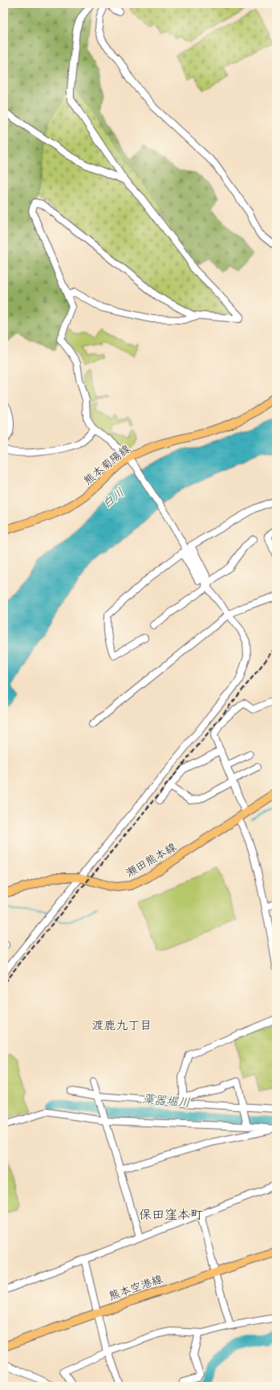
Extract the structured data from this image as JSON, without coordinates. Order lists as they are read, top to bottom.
{
  "streets": {
    "main road": ["熊本菊陽線", "瀬田熊本線", "熊本空港線"]
  },
  "districts": ["渡鹿九丁目", "保田窪本町"],
  "water": ["白川", "藻器堀川"]
}
